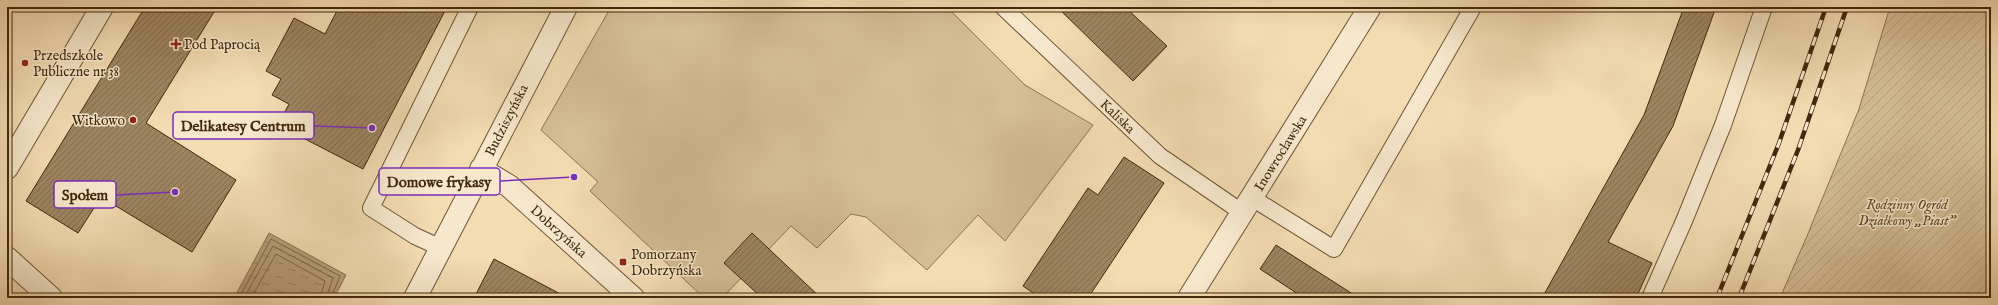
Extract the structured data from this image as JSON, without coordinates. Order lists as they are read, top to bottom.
{
  "streets": {
    "street": ["Budziszyńska", "Inowrocławska", "Dobrzyńska"],
    "lane": ["Kaliska"]
  },
  "crossings": [
    ["Kaliska", "Inowrocławska"],
    ["Budziszyńska", "Dobrzyńska"]
  ],
  "parks": ["Rodzinny Ogród Działkowy „Piast”"],
  "places": {
    "health": ["Pod Paprocią"],
    "other": [
      "Przedszkole Publiczne nr 38",
      "Witkowo",
      "Delikatesy Centrum",
      "Domowe frykasy",
      "Społem"
    ],
    "transit": ["Pomorzany Dobrzyńska"]
  }
}
